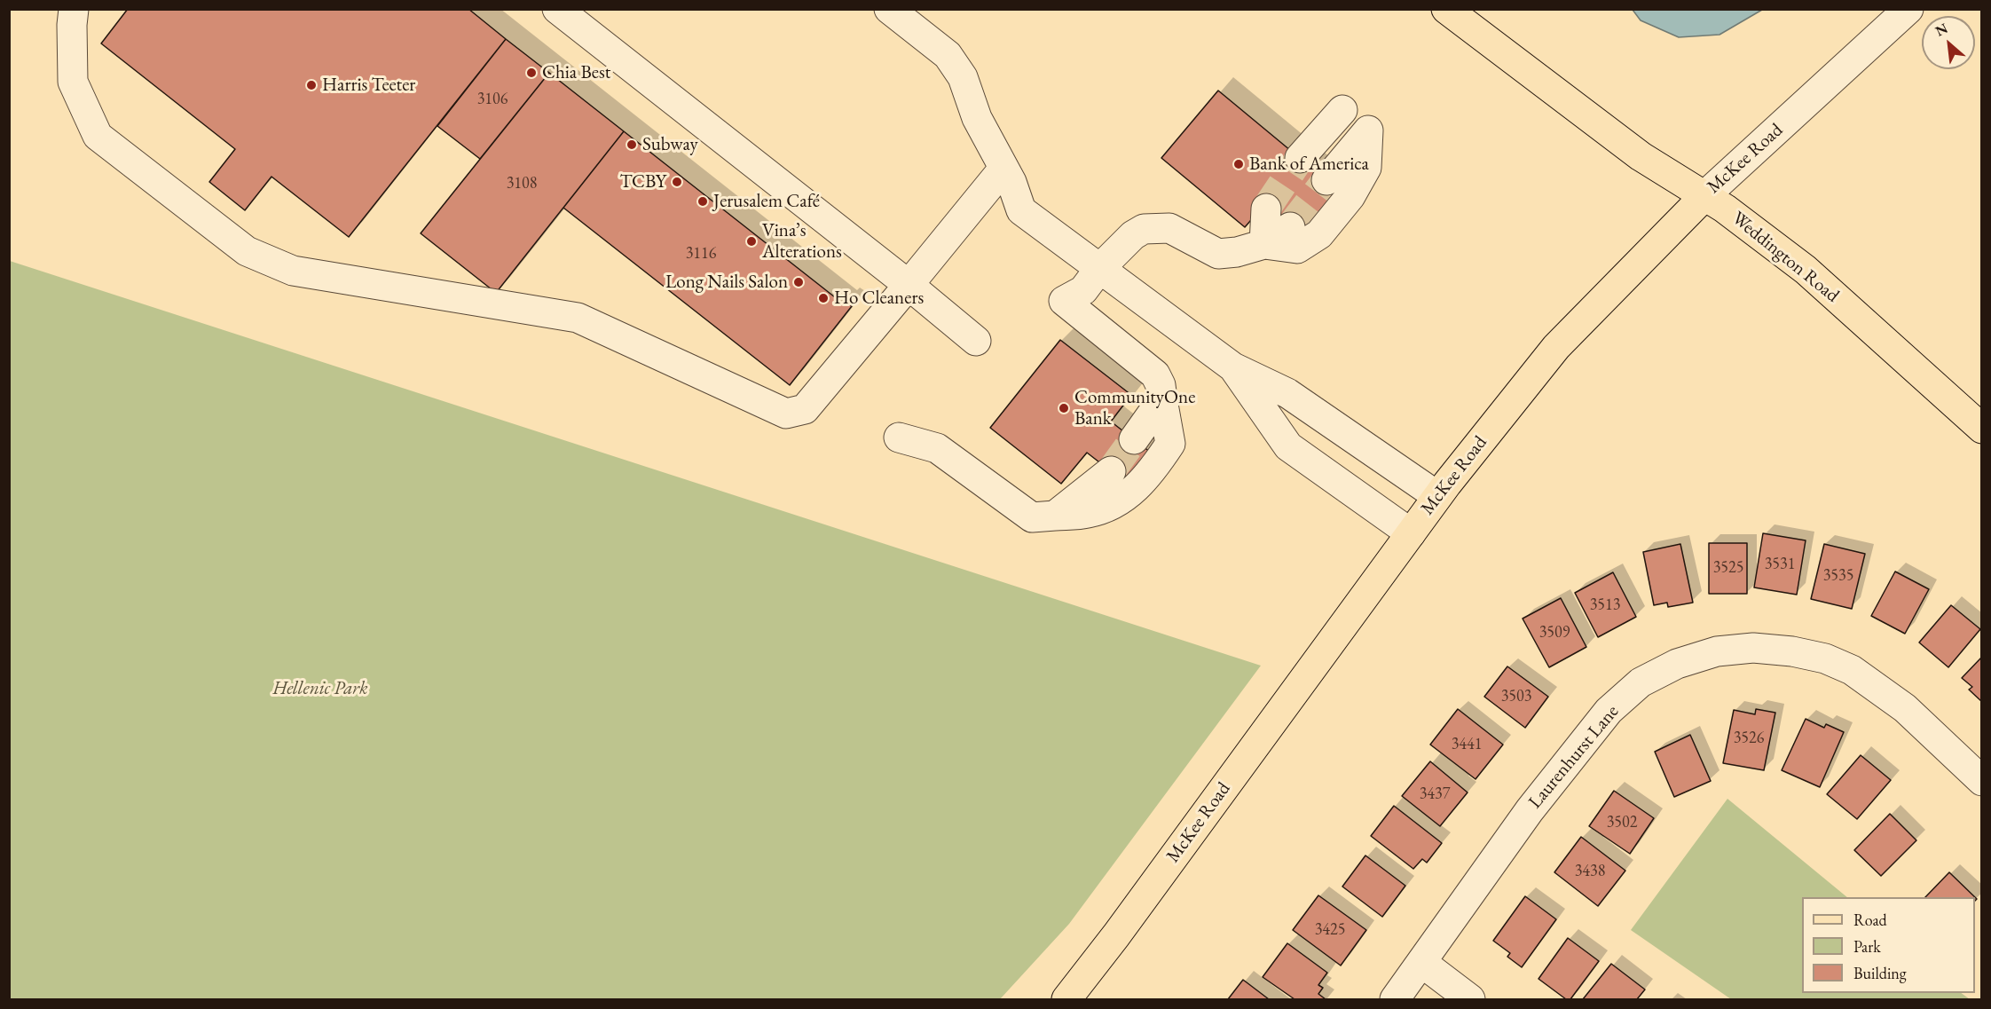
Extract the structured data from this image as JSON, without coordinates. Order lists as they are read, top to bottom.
{
  "streets": {
    "main road": ["McKee Road", "Weddington Road"],
    "street": ["Laurenhurst Lane"]
  },
  "crossings": [
    ["McKee Road", "Weddington Road"]
  ],
  "parks": ["Hellenic Park"],
  "places": [
    "Chia Best",
    "Harris Teeter",
    "Subway",
    "Bank of America",
    "TCBY",
    "Jerusalem Café",
    "Vina’s Alterations",
    "Long Nails Salon",
    "Ho Cleaners",
    "CommunityOne Bank"
  ],
  "house_numbers": [
    "3106",
    "3108",
    "3116",
    "3531",
    "3525",
    "3535",
    "3513",
    "3509",
    "3503",
    "3526",
    "3441",
    "3437",
    "3502",
    "3438",
    "3425"
  ],
  "legend": ["Road", "Park", "Building"],
  "north": "top left"
}
